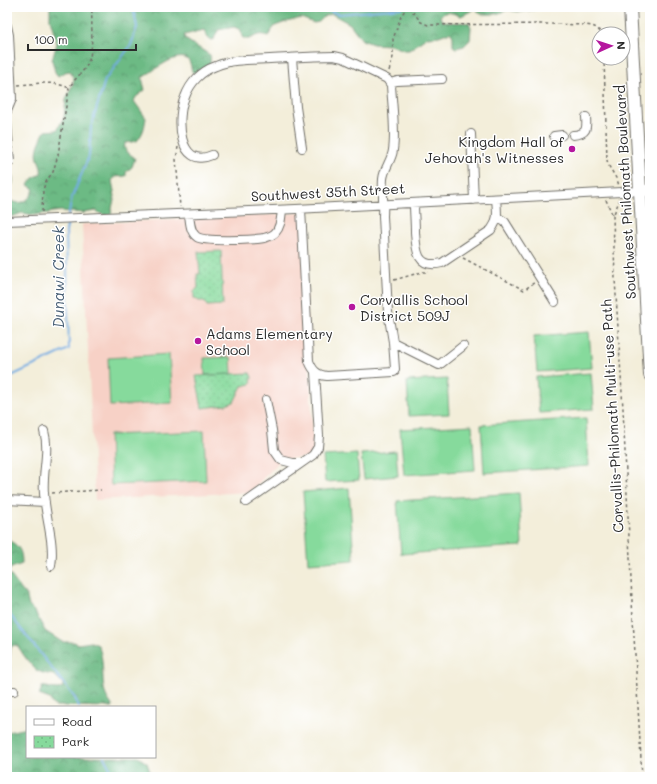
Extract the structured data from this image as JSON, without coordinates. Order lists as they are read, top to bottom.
{
  "streets": {
    "highway": ["Southwest Philomath Boulevard"],
    "street": ["Southwest 35th Street"],
    "path": ["Corvallis-Philomath Multi-use Path"]
  },
  "crossings": [
    ["Southwest 35th Street", "Southwest Philomath Boulevard"],
    ["Southwest 35th Street", "Corvallis-Philomath Multi-use Path"]
  ],
  "water": ["Dunawi Creek"],
  "places": ["Kingdom Hall of Jehovah's Witnesses", "Corvallis School District 509J", "Adams Elementary School"],
  "legend": ["Road", "Park"],
  "scale_bar": "100 m",
  "north": "right"
}
